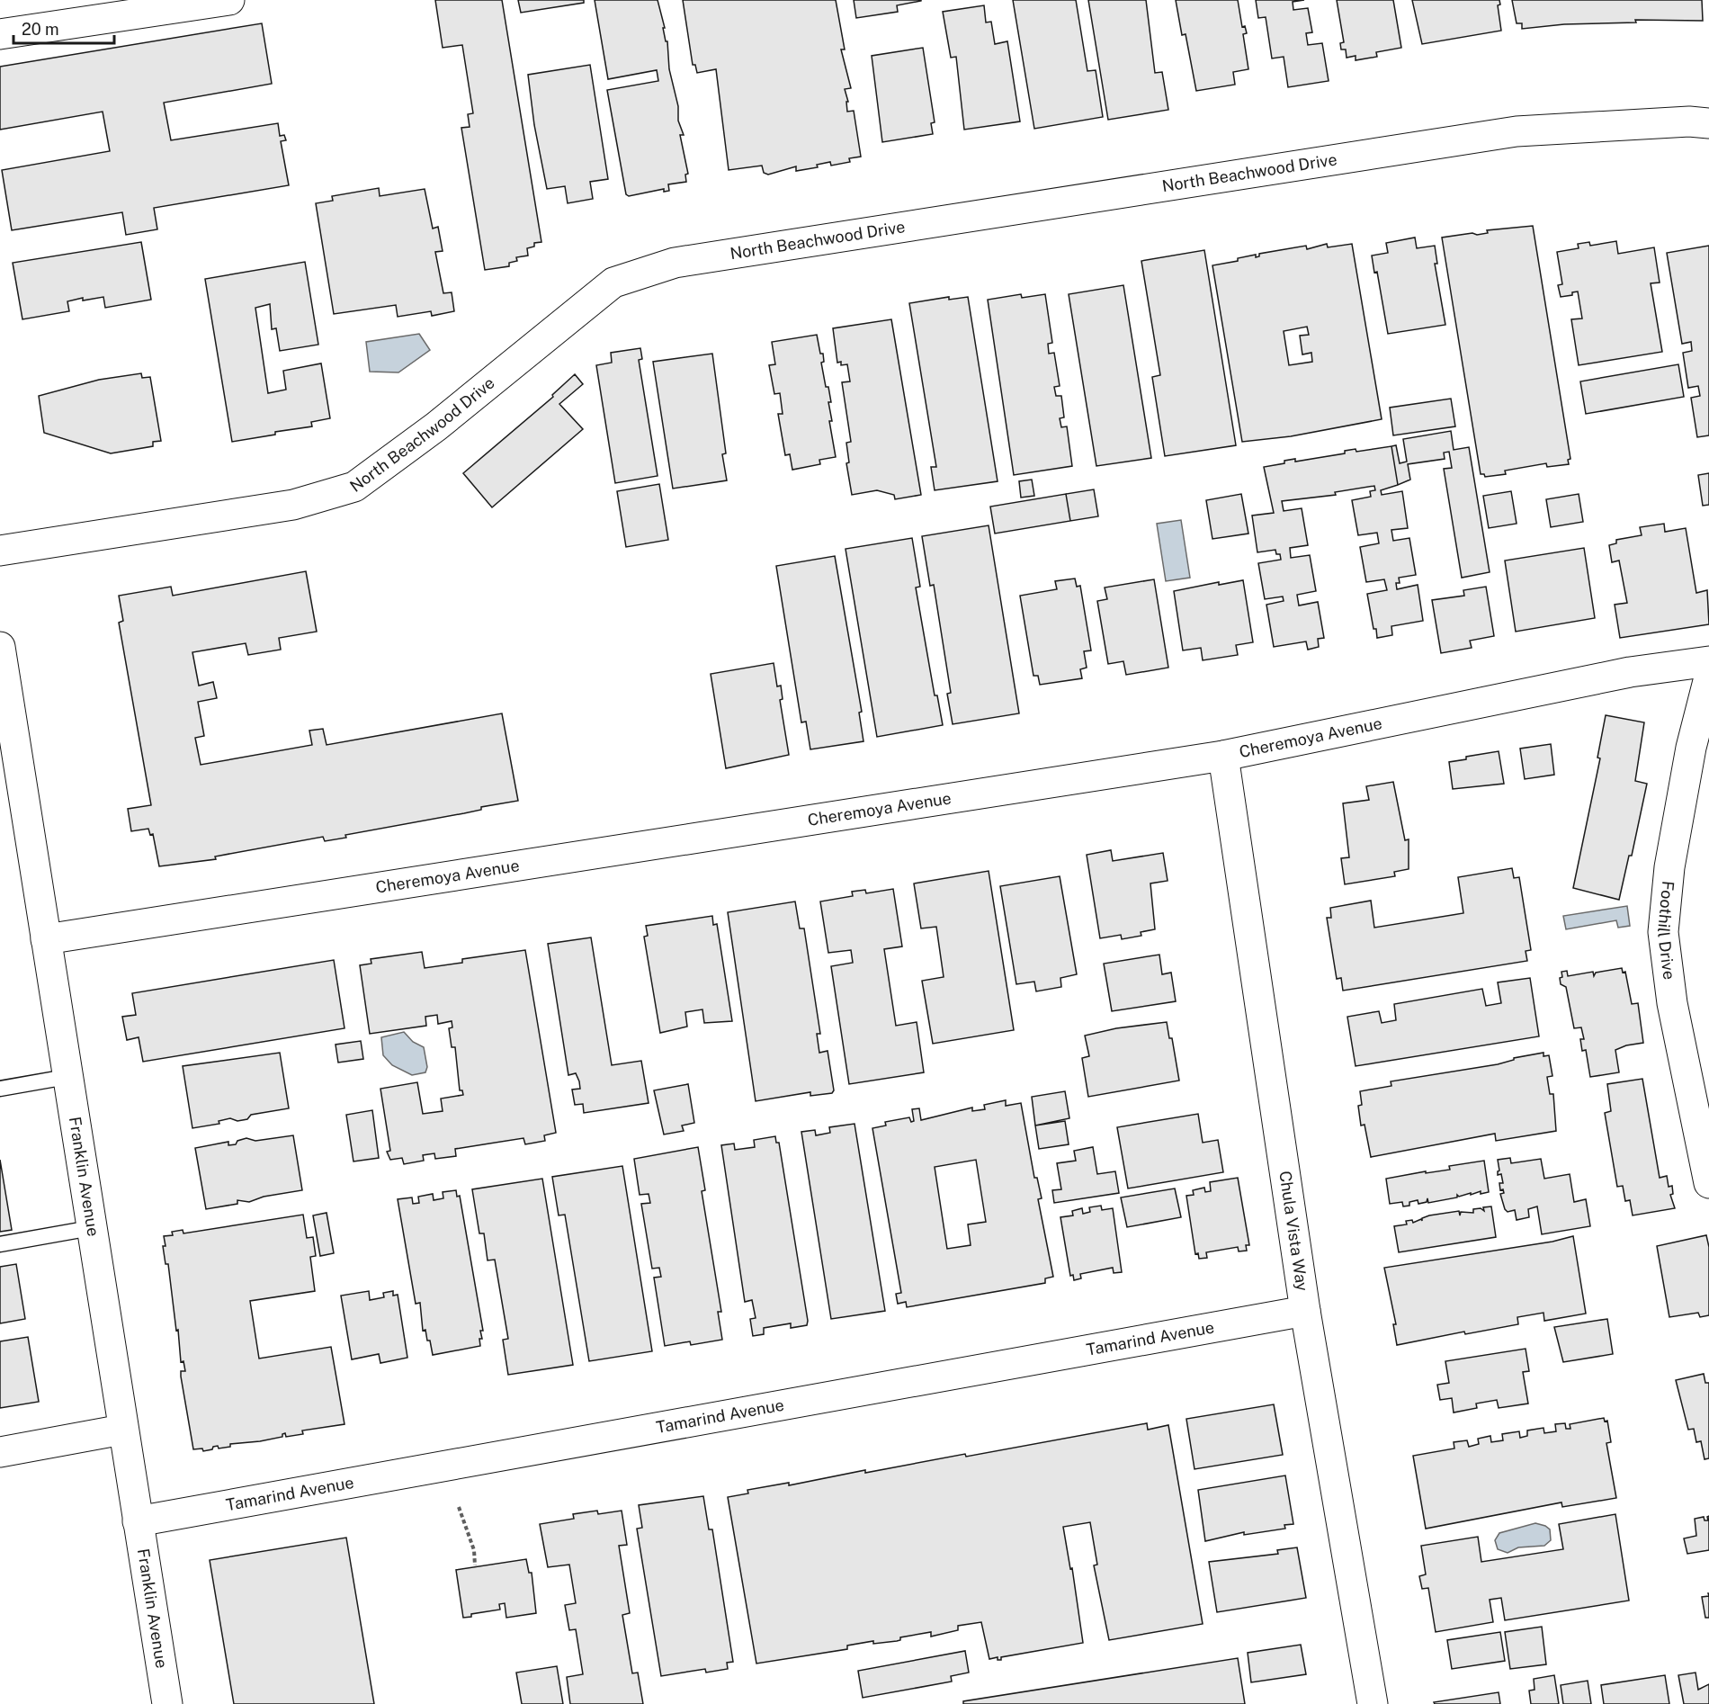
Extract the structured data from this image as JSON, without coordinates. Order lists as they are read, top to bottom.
{
  "streets": {
    "street": [
      "North Beachwood Drive",
      "Cheremoya Avenue",
      "Foothill Drive",
      "Franklin Avenue",
      "Chula Vista Way",
      "Tamarind Avenue"
    ]
  },
  "crossings": [
    ["Cheremoya Avenue", "Franklin Avenue"],
    ["Cheremoya Avenue", "Chula Vista Way"],
    ["Franklin Avenue", "Tamarind Avenue"],
    ["Chula Vista Way", "Tamarind Avenue"]
  ],
  "scale_bar": "20 m"
}
